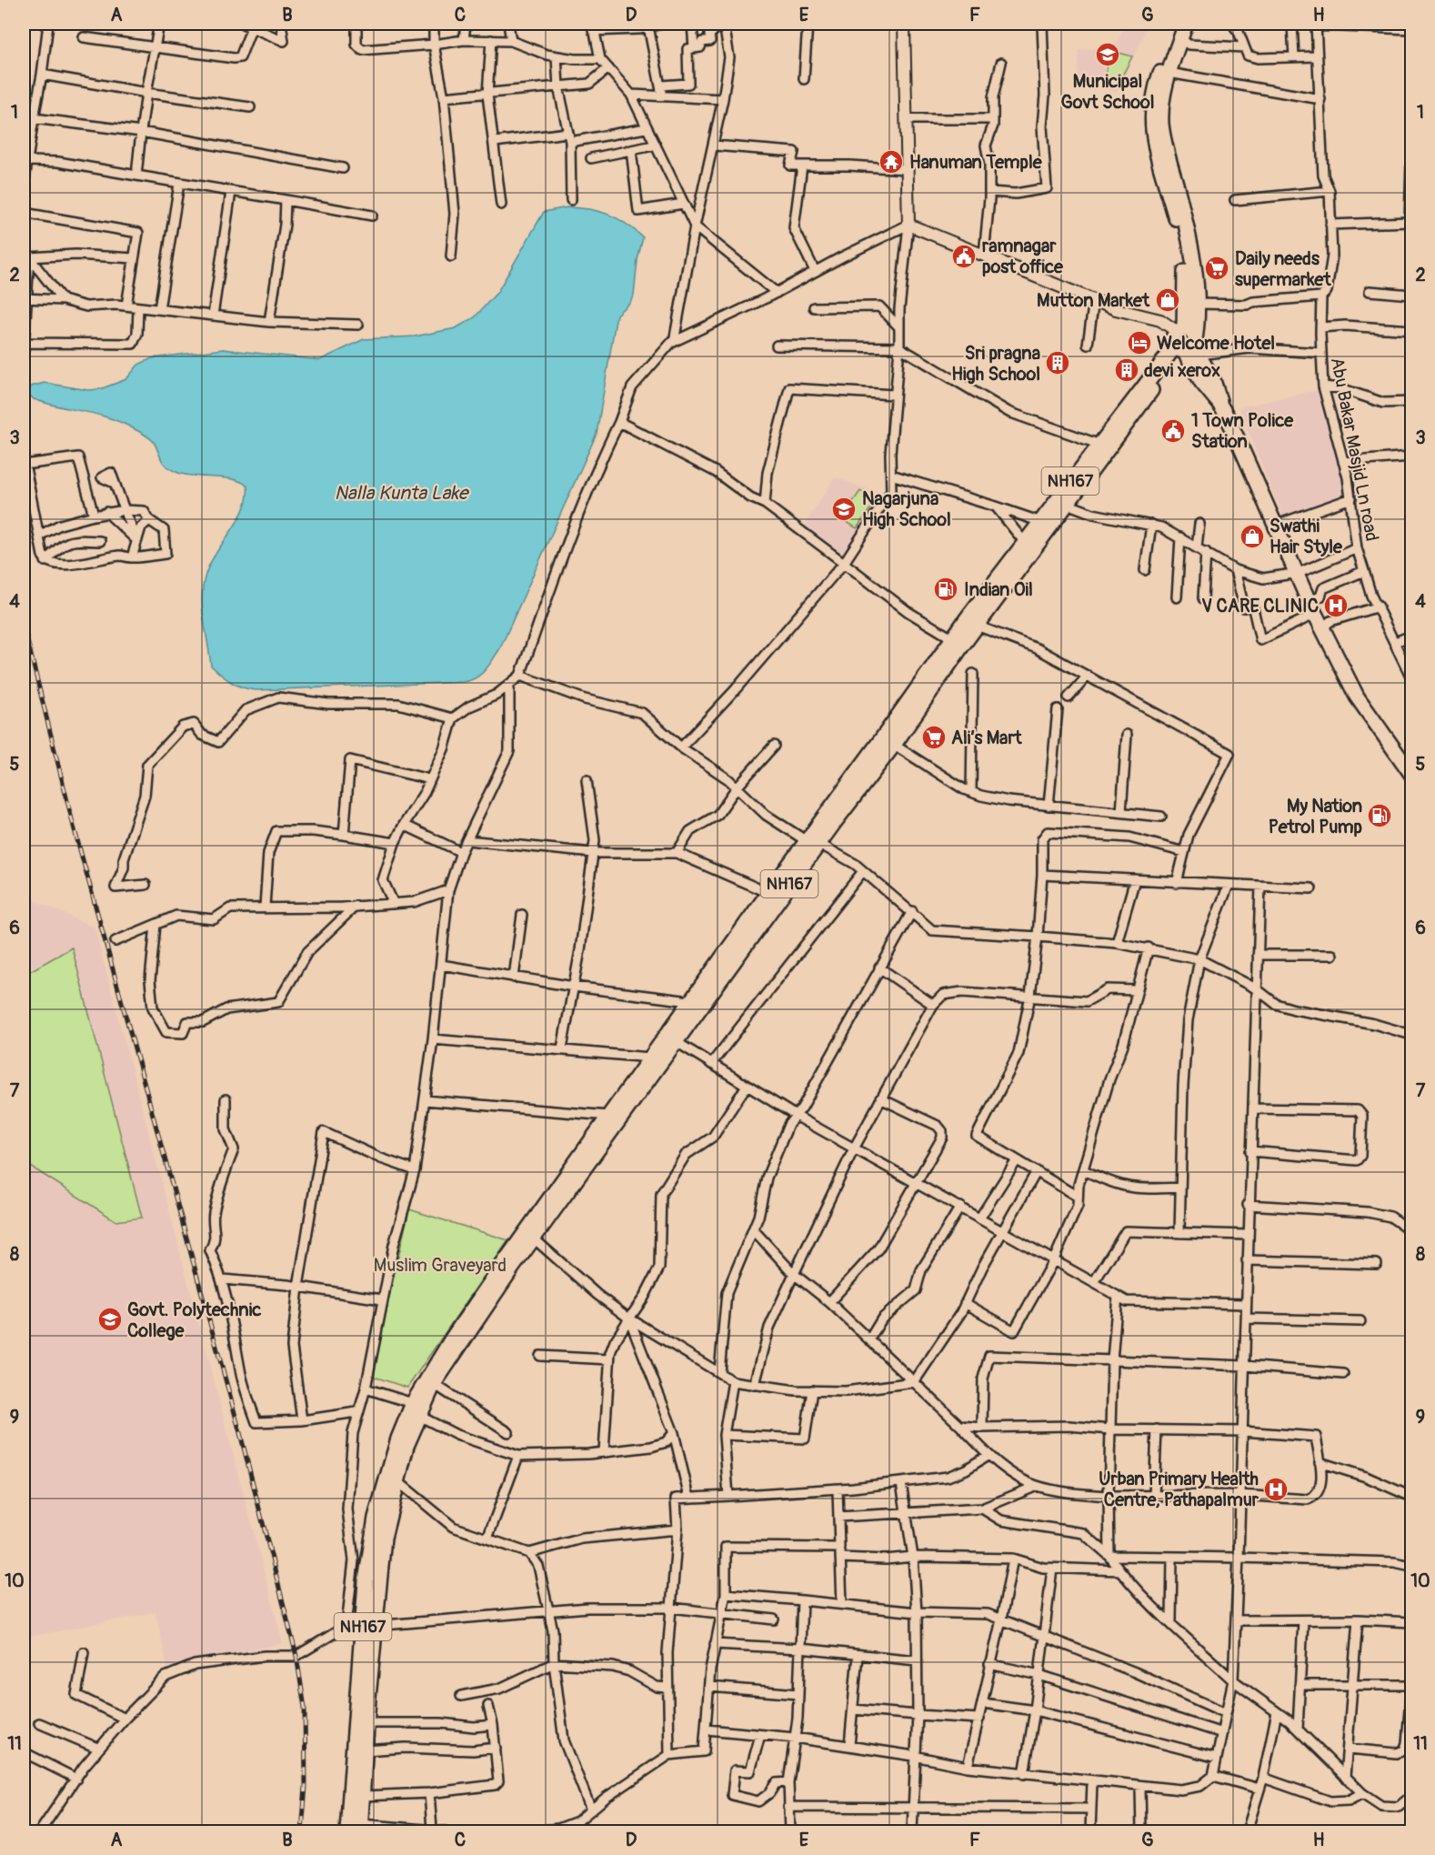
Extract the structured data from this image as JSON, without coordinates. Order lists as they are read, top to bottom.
{
  "streets": {
    "main road": ["NH167"],
    "street": ["Abu Bakar Masjid Ln road"]
  },
  "water": ["Nalla Kunta Lake"],
  "parks": ["Muslim Graveyard"],
  "places": {
    "school or university": ["Municipal Govt School", "Nagarjuna High School", "Govt. Polytechnic College"],
    "temple": ["Hanuman Temple"],
    "public building": ["ramnagar post office", "1 Town Police Station"],
    "supermarket": ["Daily needs supermarket", "Ali’s Mart"],
    "shop": ["Mutton Market", "Swathi Hair Style"],
    "hotel": ["Welcome Hotel"],
    "building": ["Sri pragna High School", "devi xerox"],
    "fuel station": ["Indian Oil", "My Nation Petrol Pump"],
    "hospital": ["V CARE CLINIC", "Urban Primary Health Centre, Pathapalmur"]
  },
  "grid": {
    "columns": [
      "A",
      "B",
      "C",
      "D",
      "E",
      "F",
      "G",
      "H"
    ],
    "rows": [
      "1",
      "2",
      "3",
      "4",
      "5",
      "6",
      "7",
      "8",
      "9",
      "10",
      "11"
    ]
  }
}
